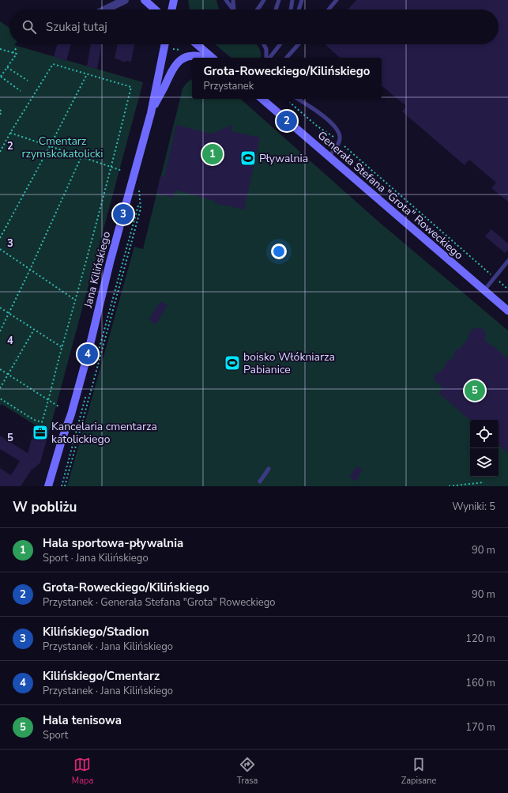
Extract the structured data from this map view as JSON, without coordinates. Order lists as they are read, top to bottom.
{
  "streets": {
    "street": ["Generała Stefana \"Grota\" Roweckiego", "Jana Kilińskiego"]
  },
  "parks": ["Cmentarz rzymskokatolicki"],
  "places": {
    "sports": ["Pływalnia", "boisko Włókniarza Pabianice"],
    "office": ["Kancelaria cmentarza katolickiego"]
  },
  "page": {
    "search": "Szukaj tutaj",
    "popup": ["Grota-Roweckiego/Kilińskiego", "Przystanek"],
    "pins": [
      "2",
      "1",
      "3",
      "4",
      "5"
    ],
    "heading": ["W pobliżu", "Wyniki: 5"],
    "list": [
      {
        "mark": "1",
        "name": "Hala sportowa-pływalnia",
        "note": "Sport · Jana Kilińskiego",
        "value": "90 m"
      },
      {
        "mark": "2",
        "name": "Grota-Roweckiego/Kilińskiego",
        "note": "Przystanek · Generała Stefana \"Grota\" Roweckiego",
        "value": "90 m"
      },
      {
        "mark": "3",
        "name": "Kilińskiego/Stadion",
        "note": "Przystanek · Jana Kilińskiego",
        "value": "120 m"
      },
      {
        "mark": "4",
        "name": "Kilińskiego/Cmentarz",
        "note": "Przystanek · Jana Kilińskiego",
        "value": "160 m"
      },
      {
        "mark": "5",
        "name": "Hala tenisowa",
        "note": "Sport",
        "value": "170 m"
      }
    ],
    "nav": ["Mapa", "Trasa", "Zapisane"]
  },
  "grid": {
    "rows": [
      "2",
      "3",
      "4",
      "5"
    ]
  }
}
